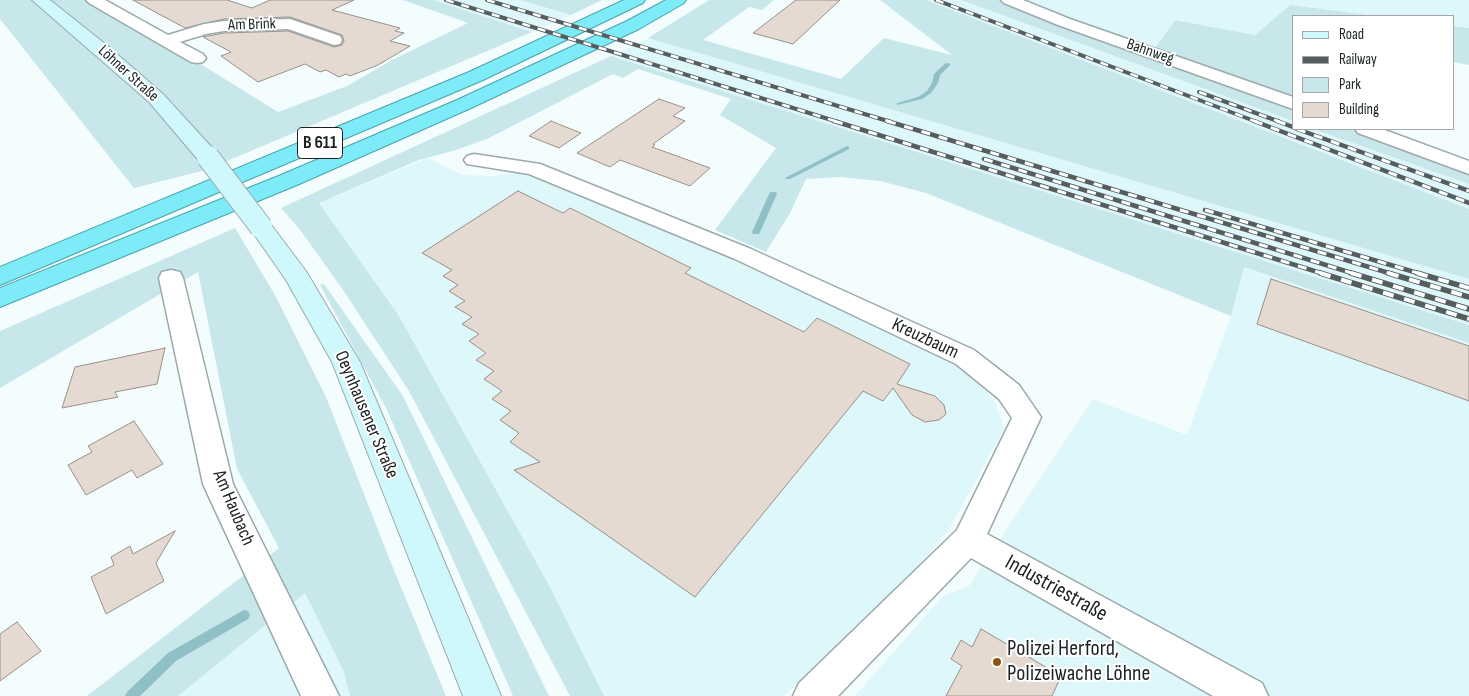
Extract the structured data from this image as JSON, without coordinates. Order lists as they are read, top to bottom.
{
  "streets": {
    "highway": ["B 611"],
    "main road": ["Löhner Straße", "Oeynhausener Straße"],
    "street": [
      "Am Brink",
      "Bahnweg",
      "Kreuzbaum",
      "Am Haubach",
      "Industriestraße"
    ]
  },
  "crossings": [
    ["Löhner Straße", "Oeynhausener Straße"],
    ["Kreuzbaum", "Industriestraße"]
  ],
  "places": ["Polizei Herford, Polizeiwache Löhne"],
  "legend": [
    "Road",
    "Railway",
    "Park",
    "Building"
  ]
}
